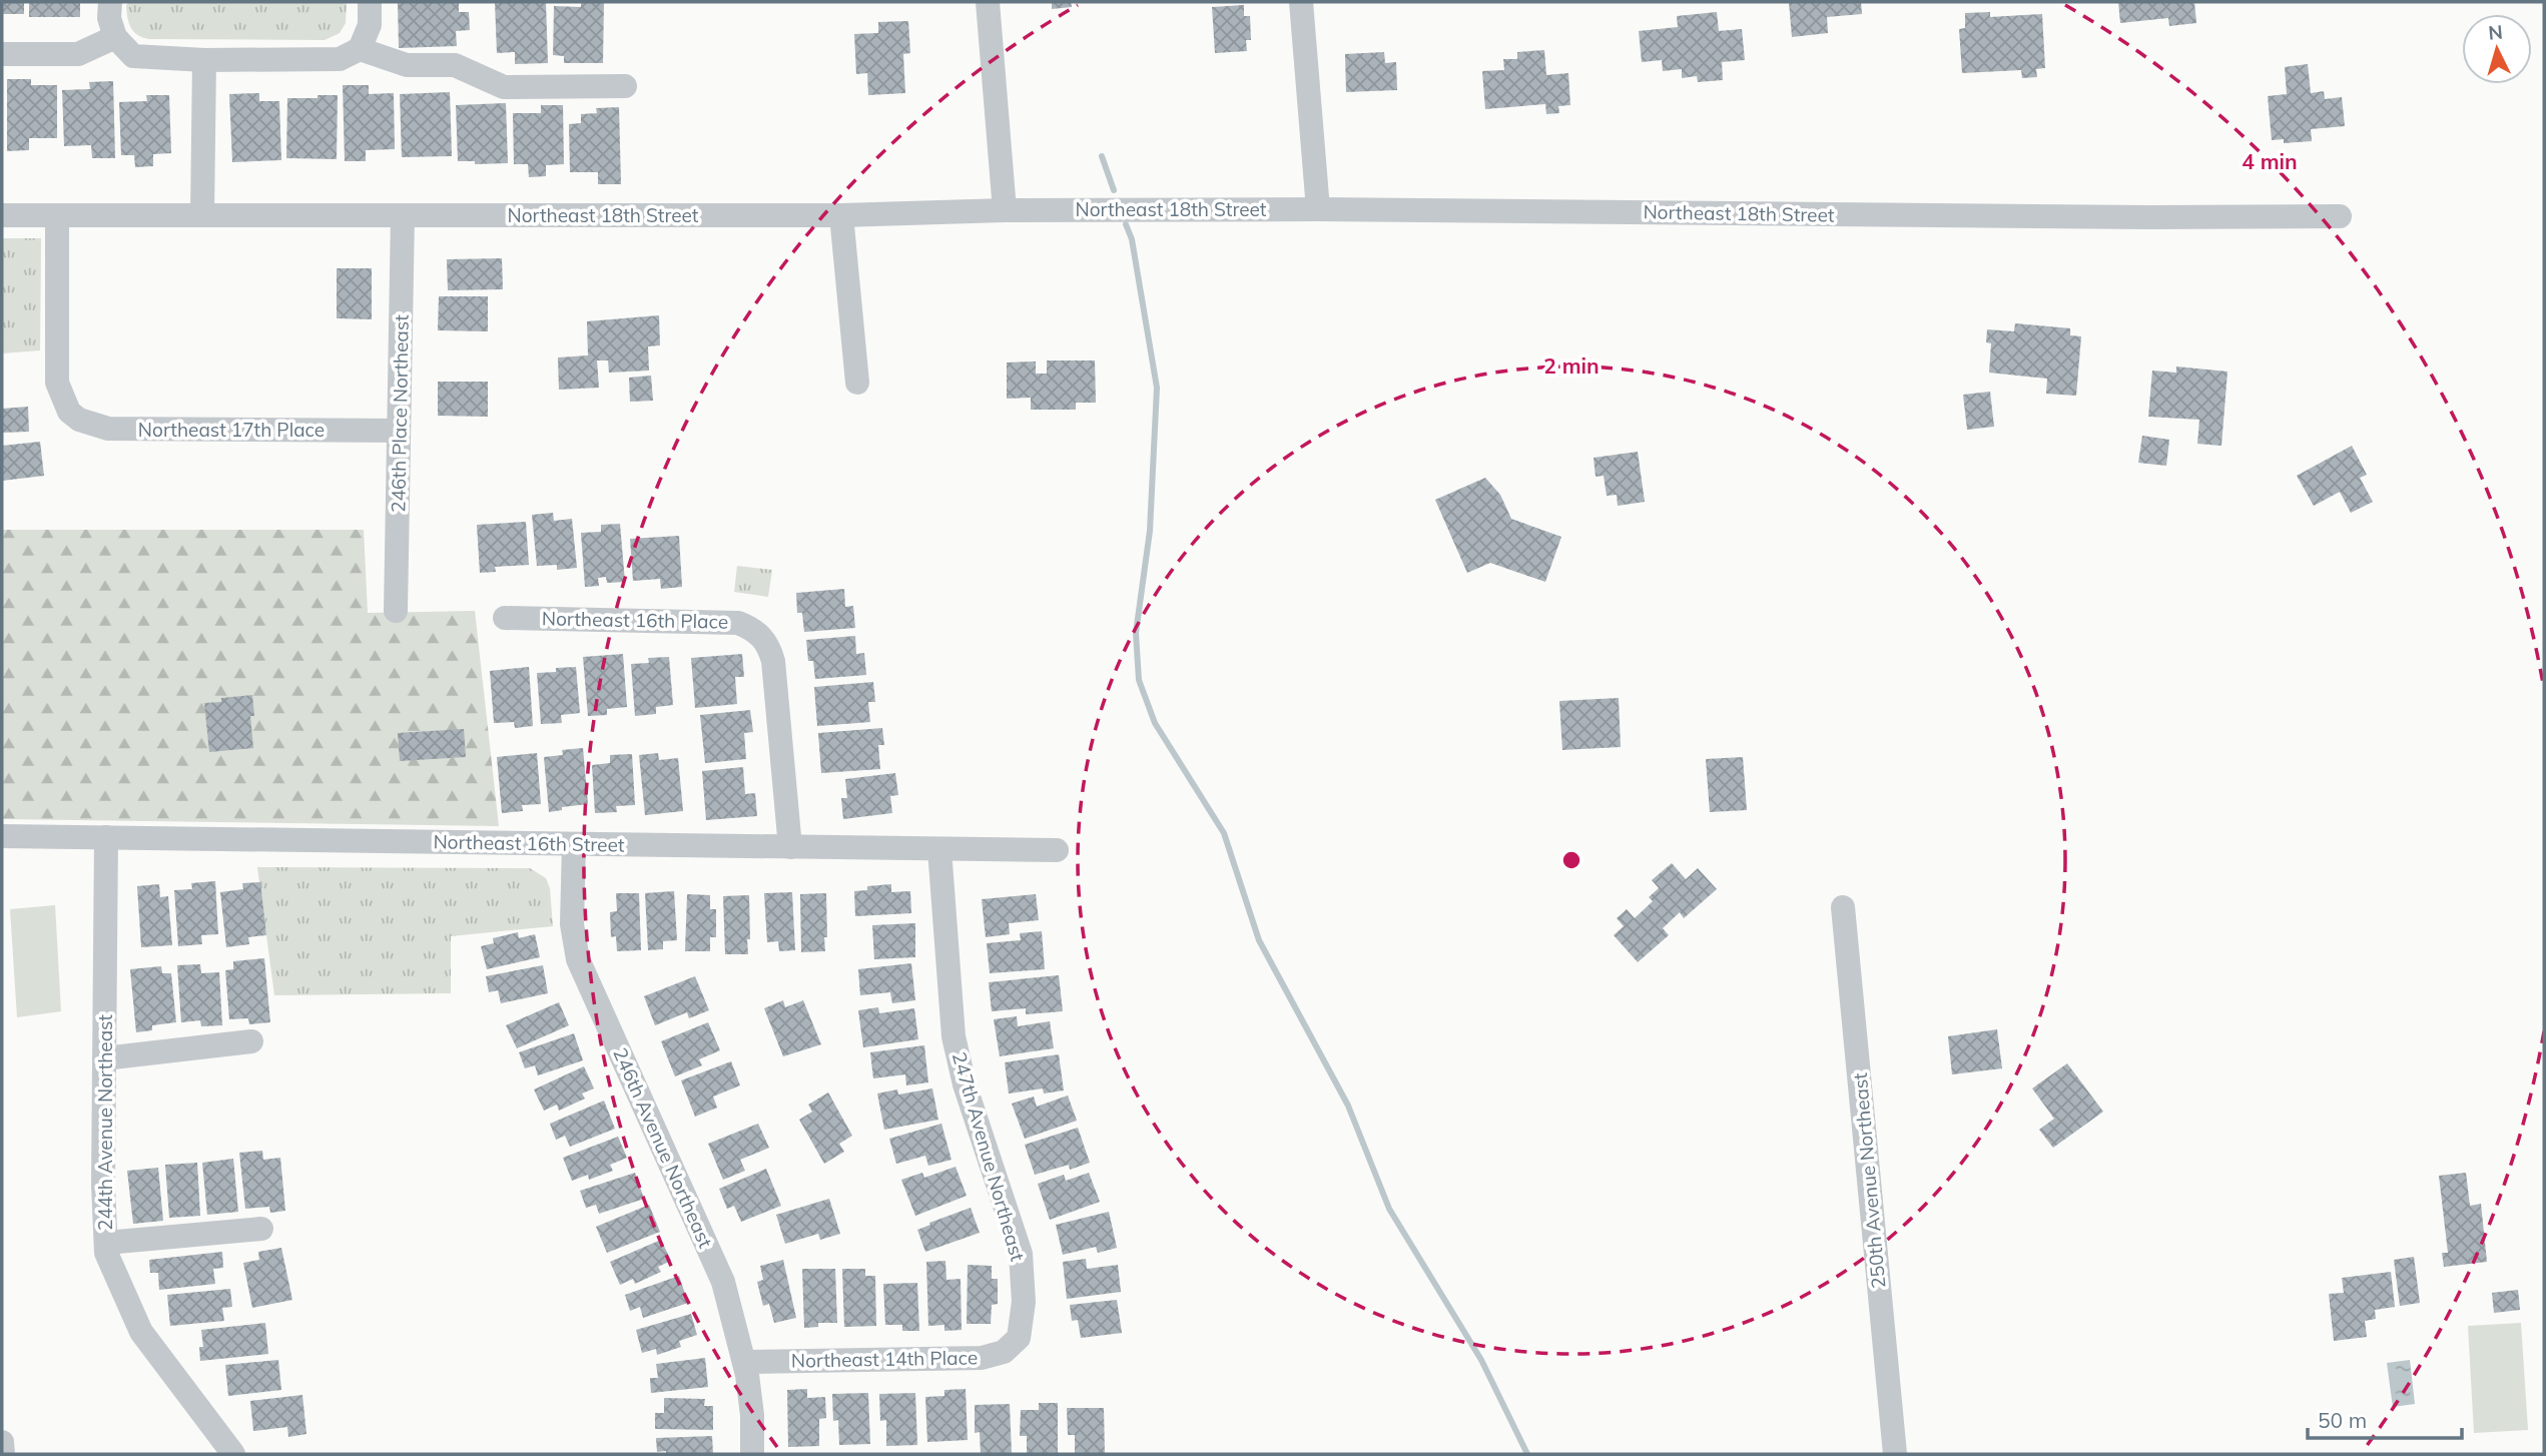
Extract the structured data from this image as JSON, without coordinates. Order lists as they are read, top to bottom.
{
  "streets": {
    "street": [
      "Northeast 18th Street",
      "246th Place Northeast",
      "Northeast 17th Place",
      "Northeast 16th Place",
      "Northeast 16th Street",
      "244th Avenue Northeast",
      "246th Avenue Northeast",
      "247th Avenue Northeast",
      "250th Avenue Northeast",
      "Northeast 14th Place"
    ]
  },
  "crossings": [
    ["Northeast 18th Street", "246th Place Northeast"],
    ["Northeast 18th Street", "Northeast 17th Place"],
    ["246th Place Northeast", "Northeast 17th Place"],
    ["Northeast 16th Place", "Northeast 16th Street"],
    ["Northeast 16th Street", "244th Avenue Northeast"],
    ["Northeast 16th Street", "246th Avenue Northeast"],
    ["Northeast 16th Street", "247th Avenue Northeast"],
    ["246th Avenue Northeast", "Northeast 14th Place"],
    ["247th Avenue Northeast", "Northeast 14th Place"]
  ],
  "scale_bar": "50 m",
  "north": "top",
  "rings": ["4 min", "2 min"]
}
